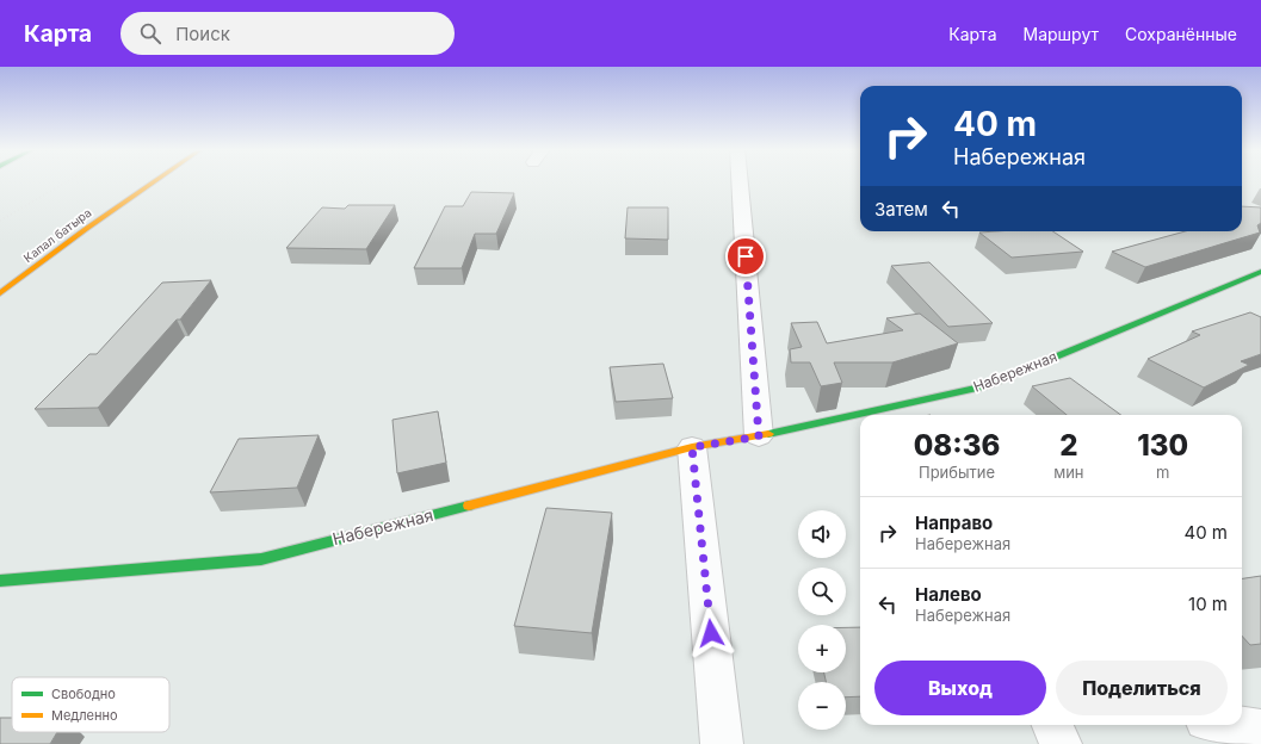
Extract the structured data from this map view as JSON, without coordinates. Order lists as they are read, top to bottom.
{
  "streets": {
    "street": ["Капал батыра", "Набережная"]
  },
  "legend": ["Свободно", "Медленно"],
  "page": {
    "header": "Карта",
    "search": "Поиск",
    "nav": ["Карта", "Маршрут", "Сохранённые"],
    "turn": ["40 m", "Набережная"],
    "then": "Затем",
    "eta": [
      "08:36",
      "Прибытие",
      "2",
      "мин",
      "130",
      "m"
    ],
    "list": [
      {
        "name": "Направо",
        "note": "Набережная",
        "value": "40 m"
      },
      {
        "name": "Налево",
        "note": "Набережная",
        "value": "10 m"
      }
    ],
    "map_buttons": ["+", "−"],
    "buttons": ["Выход", "Поделиться"]
  }
}
